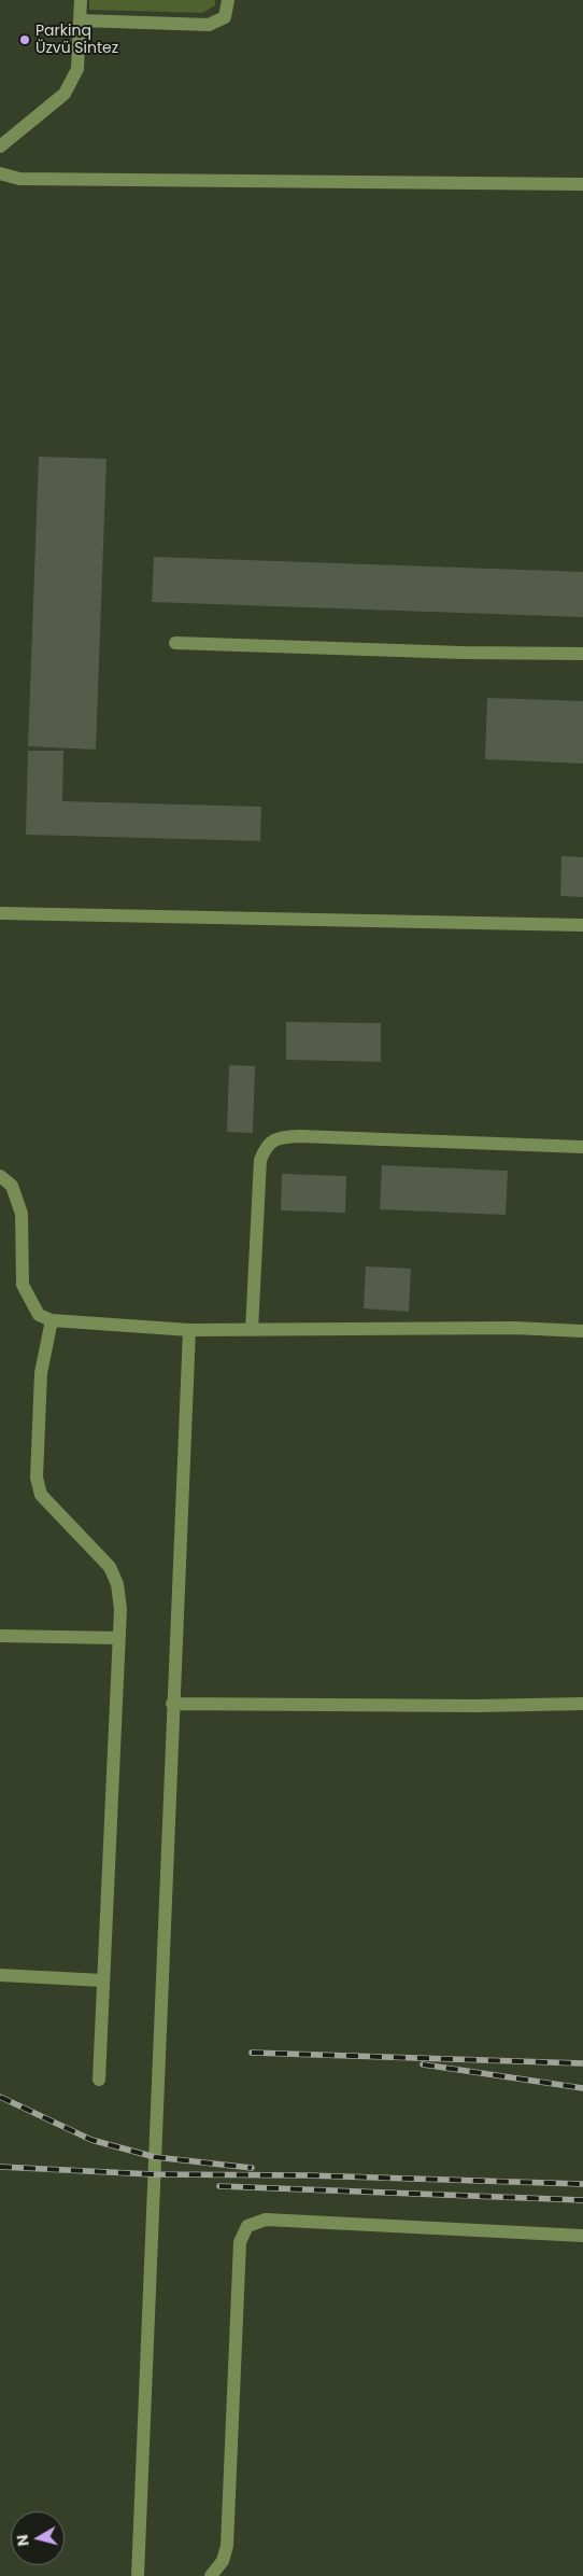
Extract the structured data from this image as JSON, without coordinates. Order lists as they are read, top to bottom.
{
  "places": ["Parkinq Üzvü Sintez"],
  "north": "left"
}
